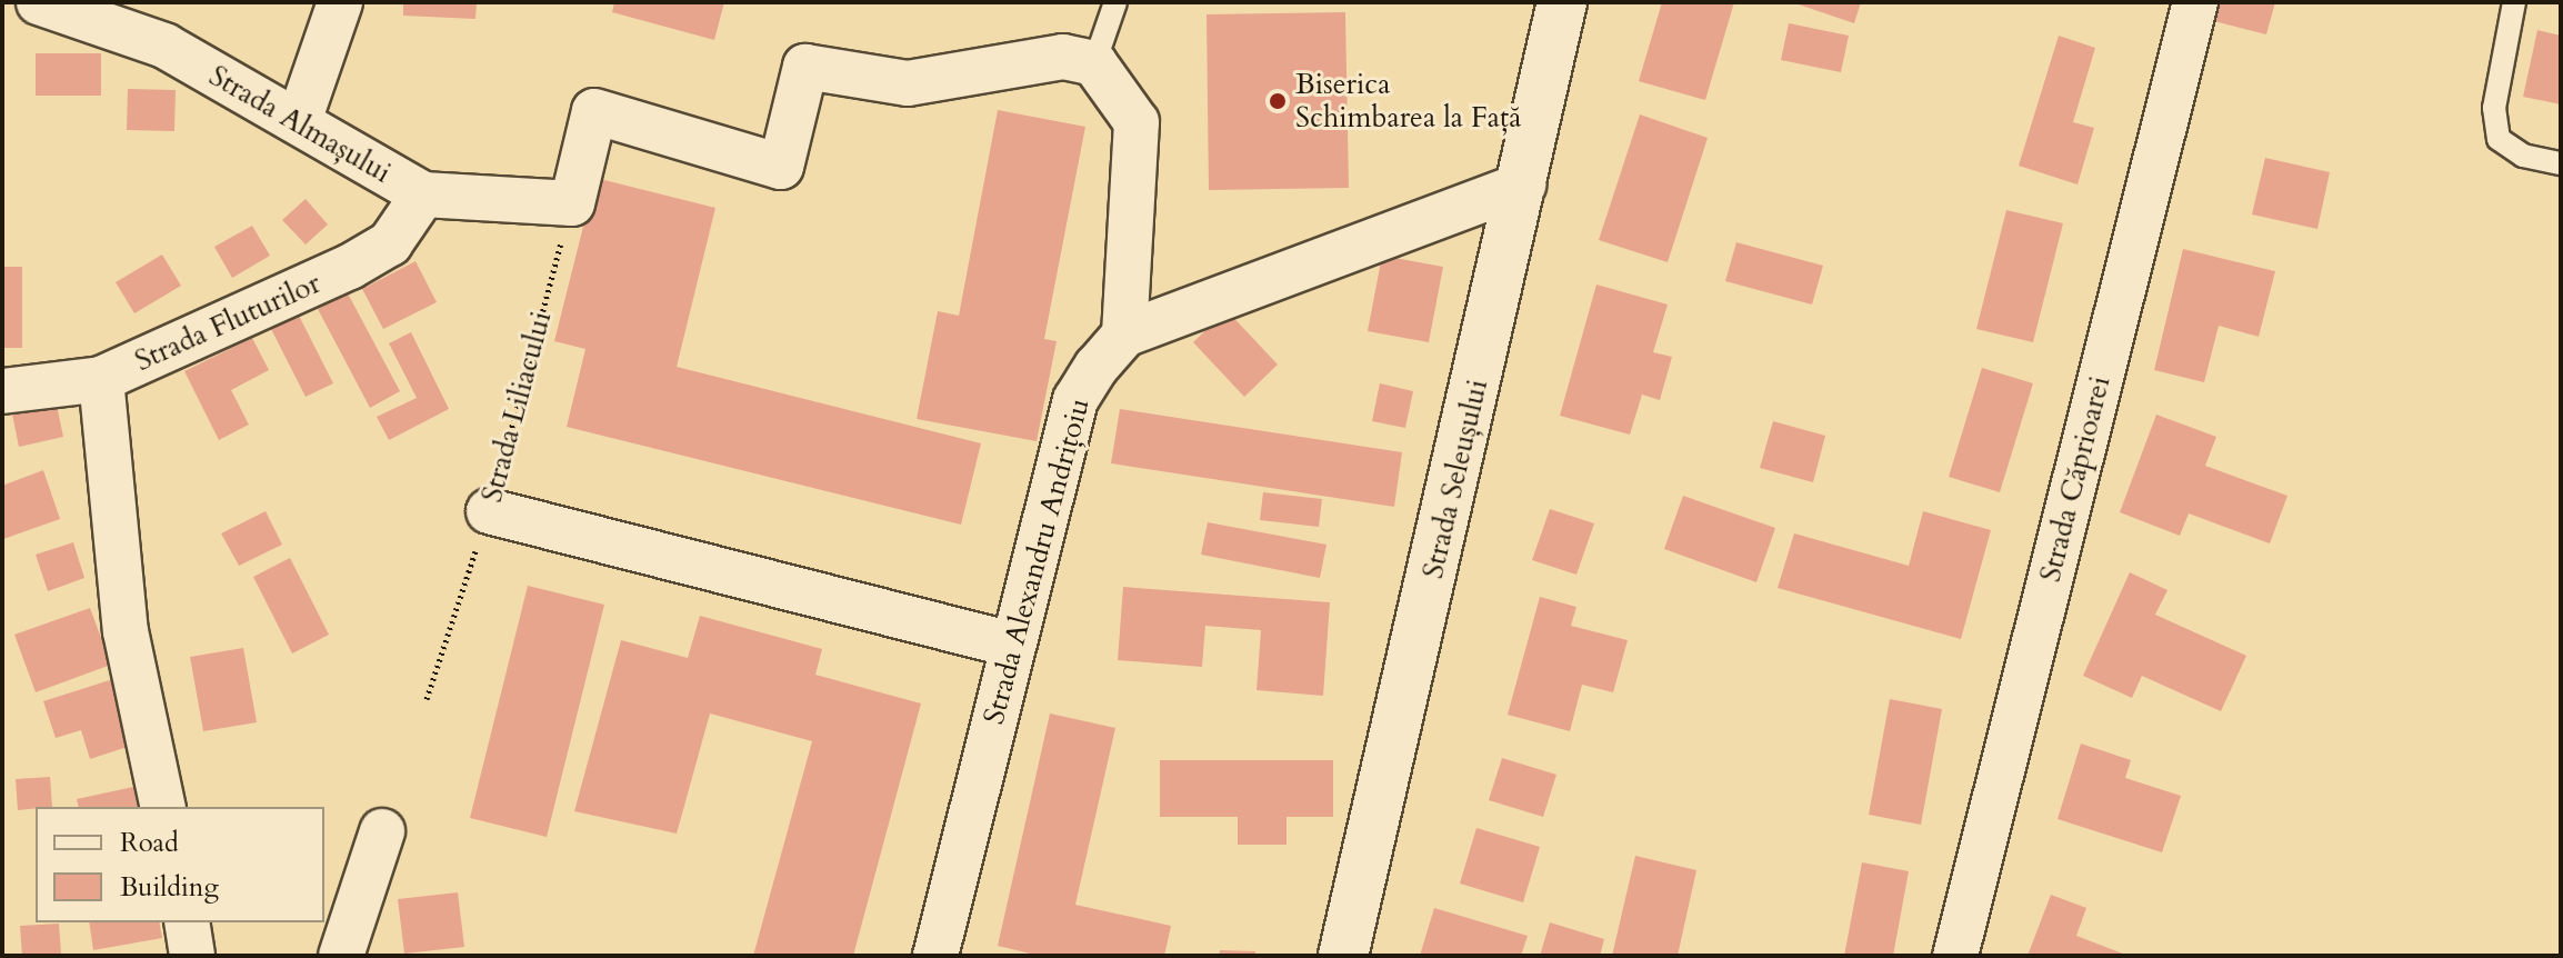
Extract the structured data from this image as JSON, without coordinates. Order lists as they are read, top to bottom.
{
  "streets": {
    "main road": ["Strada Seleușului"],
    "street": [
      "Strada Almașului",
      "Strada Fluturilor",
      "Strada Căprioarei",
      "Strada Alexandru Andrițoiu"
    ],
    "path": ["Strada Liliacului"]
  },
  "crossings": [
    ["Strada Almașului", "Strada Fluturilor"],
    ["Strada Almașului", "Strada Liliacului"]
  ],
  "places": ["Biserica Schimbarea la Față"],
  "legend": ["Road", "Building"]
}
